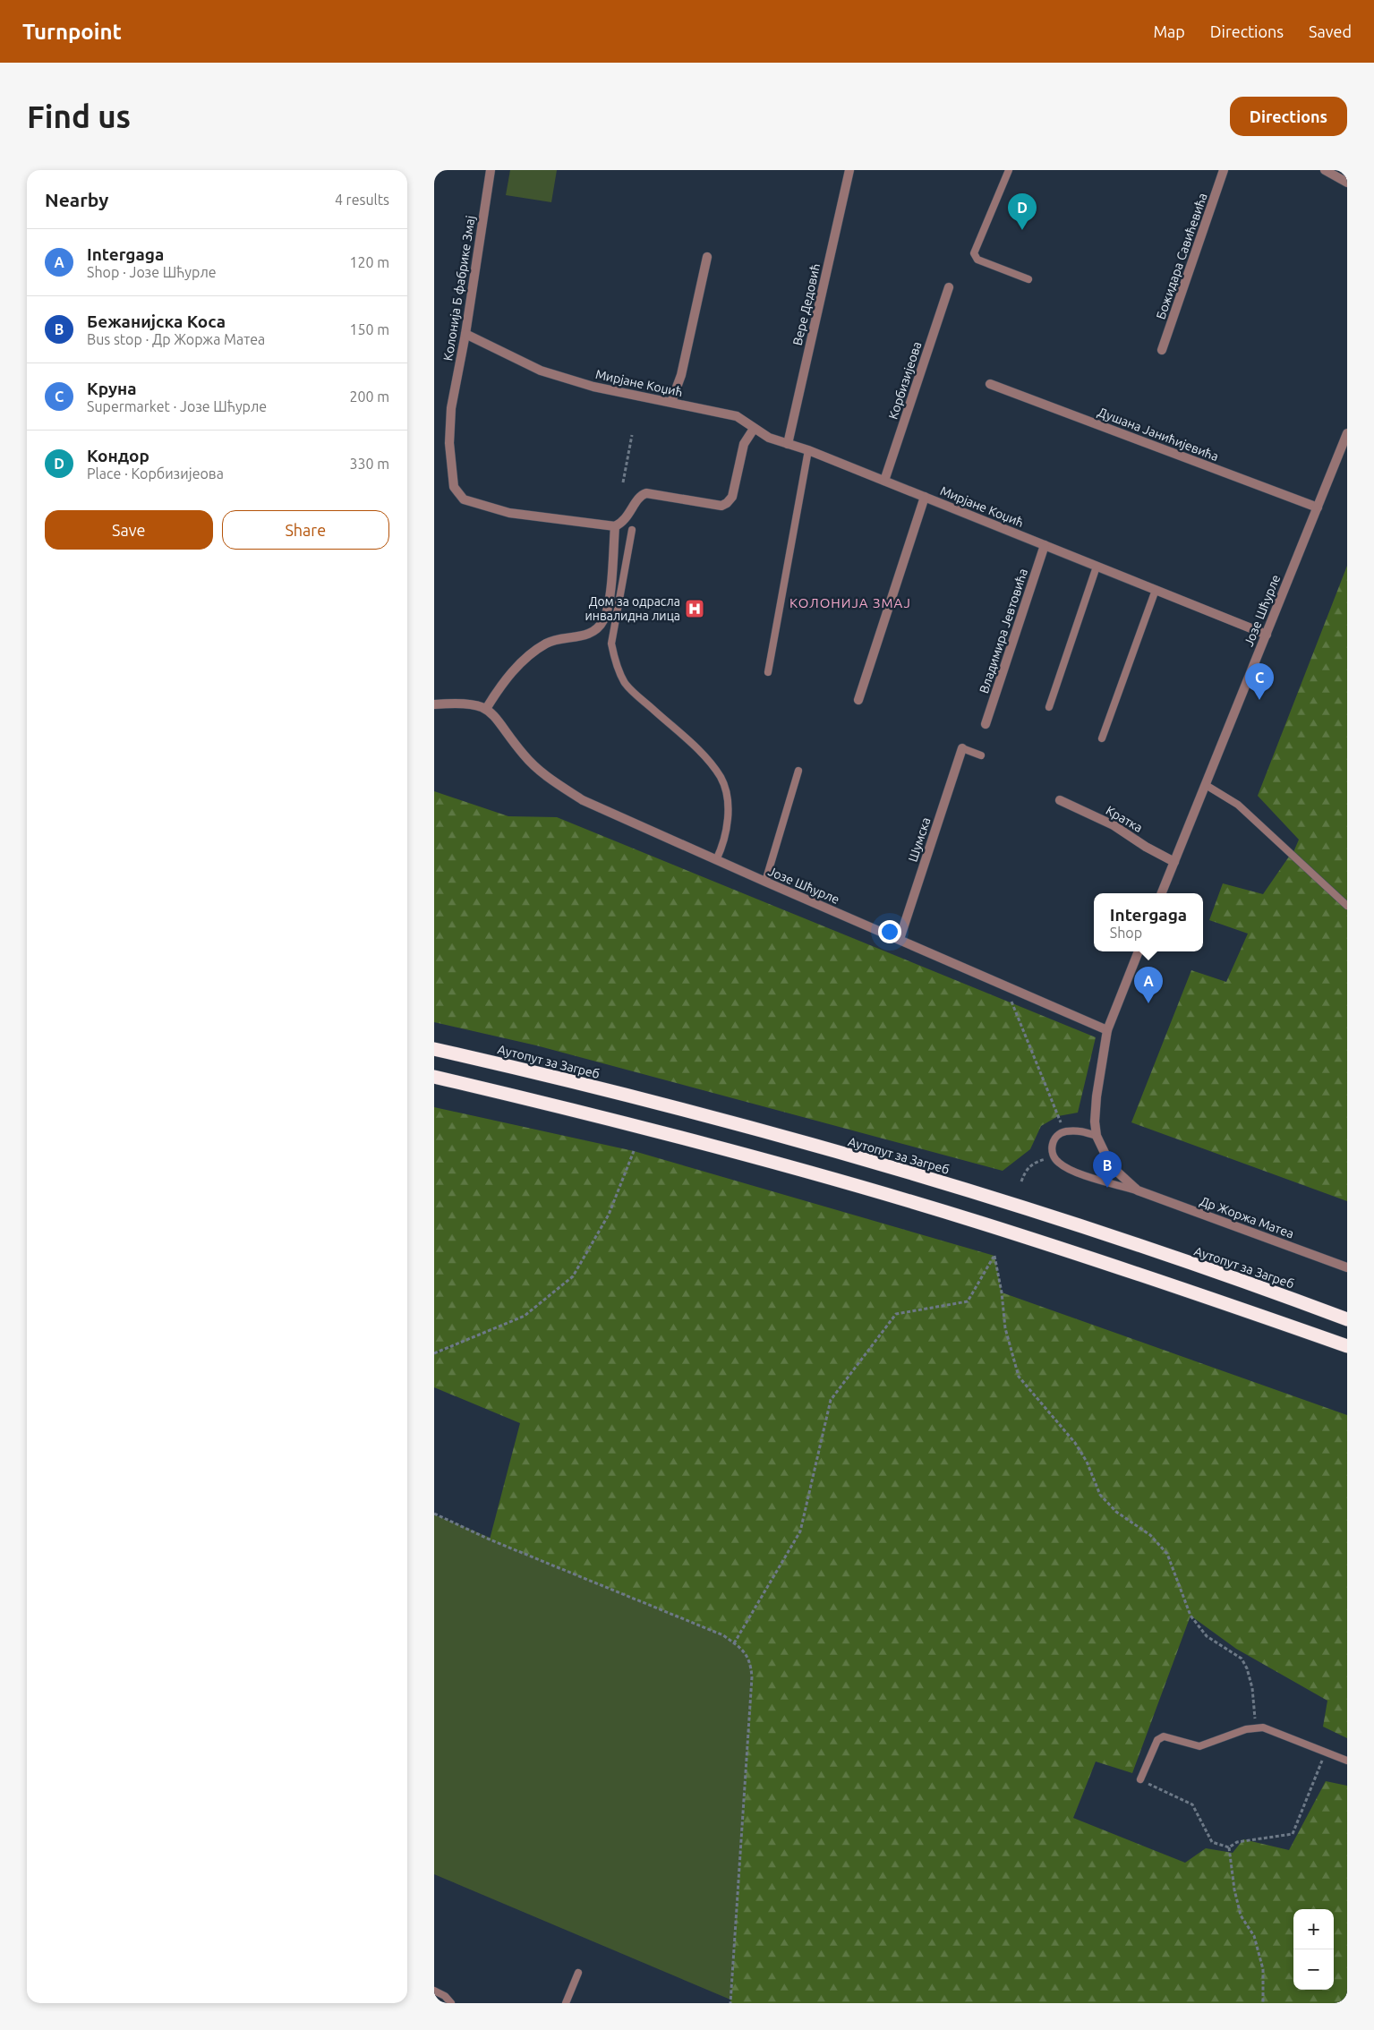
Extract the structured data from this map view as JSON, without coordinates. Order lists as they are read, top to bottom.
{
  "streets": {
    "highway": ["Аутопут за Загреб"],
    "street": [
      "Божидара Савићевића",
      "Колонија Б фабрике Змај",
      "Вере Дедовић",
      "Корбизијеова",
      "Мирјане Коџић",
      "Душана Јанићијевића",
      "Јозе Шћурле",
      "Владимира Јевтовића",
      "Кратка",
      "Шумска",
      "Др Жоржа Матеа"
    ]
  },
  "crossings": [
    ["Колонија Б фабрике Змај", "Мирјане Коџић"],
    ["Вере Дедовић", "Мирјане Коџић"],
    ["Корбизијеова", "Мирјане Коџић"],
    ["Мирјане Коџић", "Јозе Шћурле"],
    ["Мирјане Коџић", "Владимира Јевтовића"],
    ["Душана Јанићијевића", "Јозе Шћурле"],
    ["Јозе Шћурле", "Кратка"],
    ["Јозе Шћурле", "Шумска"]
  ],
  "districts": ["КОЛОНИЈА ЗМАЈ"],
  "places": {
    "hospital": ["Дом за одрасла инвалидна лица"]
  },
  "page": {
    "header": "Turnpoint",
    "nav": ["Map", "Directions", "Saved"],
    "buttons": [
      "Directions",
      ["Save", "Share"]
    ],
    "title": "Find us",
    "heading": ["Nearby", "4 results"],
    "pins": [
      "D",
      "C",
      "A",
      "B"
    ],
    "list": [
      {
        "mark": "A",
        "name": "Intergaga",
        "note": "Shop · Јозе Шћурле",
        "value": "120 m"
      },
      {
        "mark": "B",
        "name": "Бежанијска Коса",
        "note": "Bus stop · Др Жоржа Матеа",
        "value": "150 m"
      },
      {
        "mark": "C",
        "name": "Круна",
        "note": "Supermarket · Јозе Шћурле",
        "value": "200 m"
      },
      {
        "mark": "D",
        "name": "Кондор",
        "note": "Place · Корбизијеова",
        "value": "330 m"
      }
    ],
    "popup": ["Intergaga", "Shop"],
    "map_buttons": ["+", "−"]
  }
}
